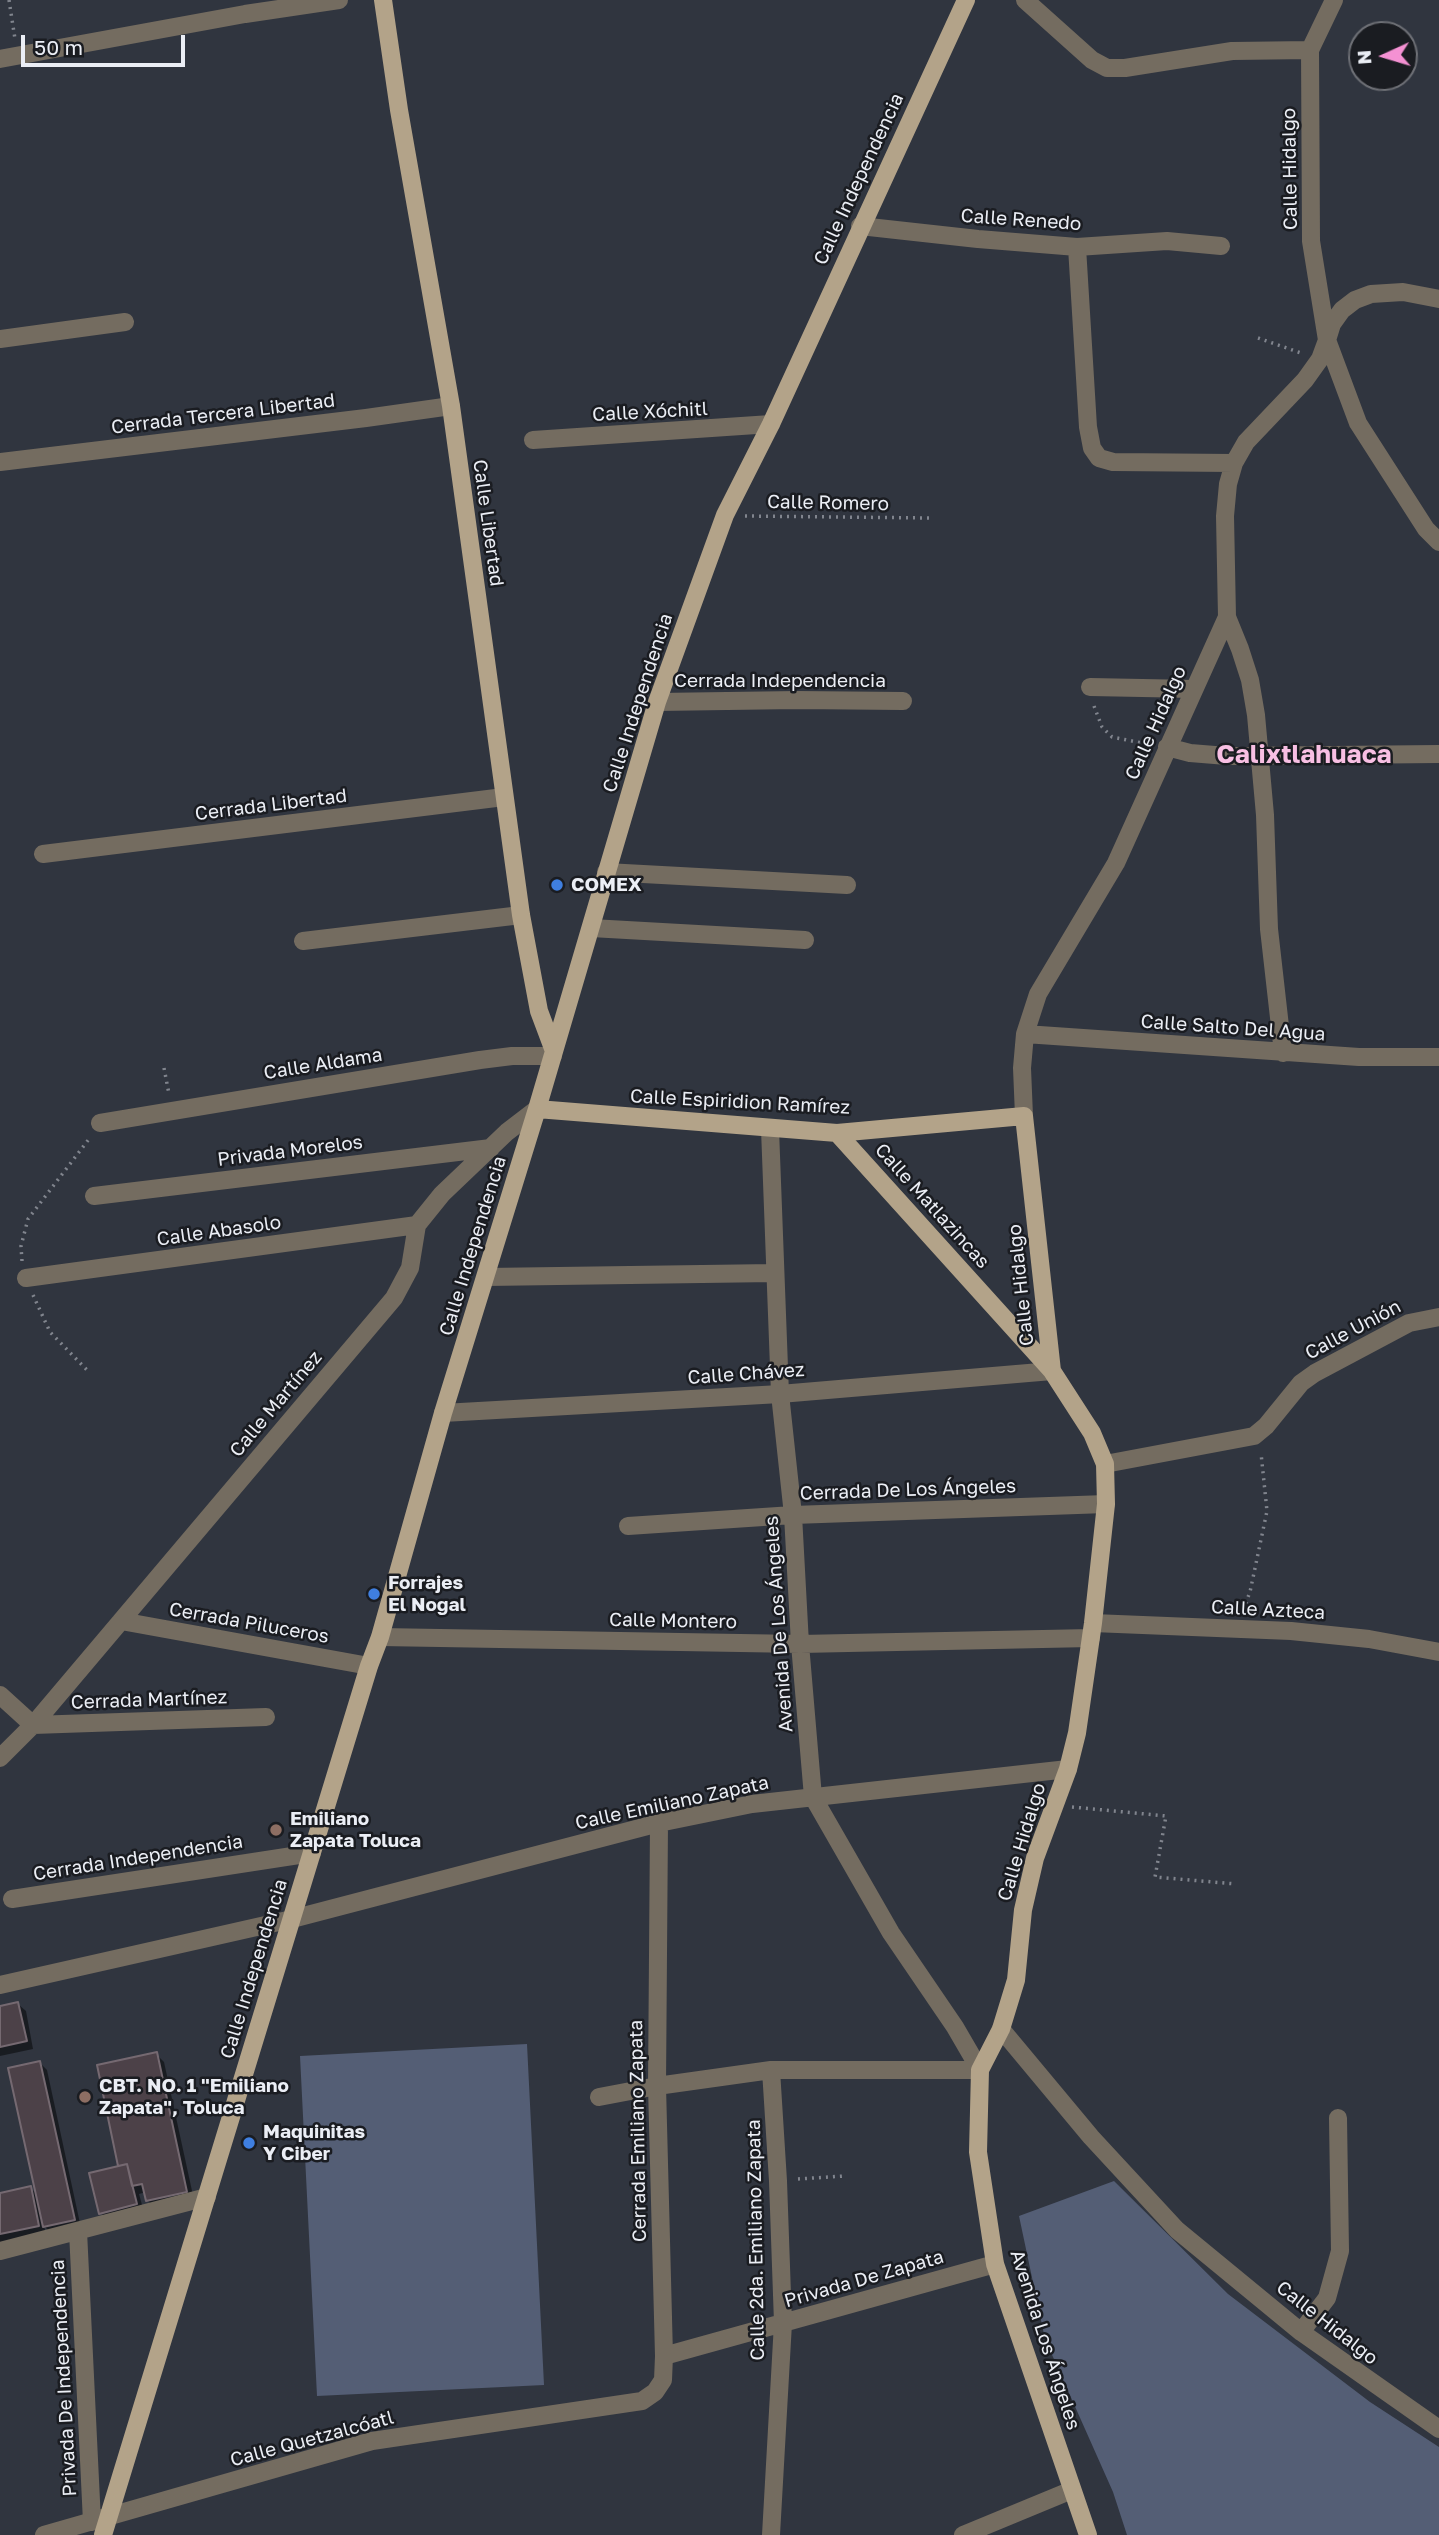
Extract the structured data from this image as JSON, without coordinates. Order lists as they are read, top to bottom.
{
  "streets": {
    "main road": [
      "Calle Hidalgo",
      "Calle Independencia",
      "Calle Libertad",
      "Calle Espiridion Ramírez",
      "Calle Matlazincas",
      "Avenida Los Ángeles"
    ],
    "street": [
      "Calle Renedo",
      "Calle Xóchitl",
      "Cerrada Tercera Libertad",
      "Cerrada Independencia",
      "Cerrada Libertad",
      "Calle Salto Del Agua",
      "Calle Aldama",
      "Privada Morelos",
      "Calle Abasolo",
      "Calle Unión",
      "Calle Chávez",
      "Calle Martínez",
      "Cerrada De Los Ángeles",
      "Calle Azteca",
      "Calle Montero",
      "Cerrada Piluceros",
      "Avenida De Los Ángeles",
      "Cerrada Martínez",
      "Calle Emiliano Zapata",
      "Cerrada Emiliano Zapata",
      "Calle 2da. Emiliano Zapata",
      "Privada De Zapata",
      "Privada De Independencia",
      "Calle Quetzalcóatl"
    ],
    "path": ["Calle Romero"]
  },
  "crossings": [
    ["Calle Hidalgo", "Calle Salto Del Agua"],
    ["Calle Hidalgo", "Calle Espiridion Ramírez"],
    ["Calle Hidalgo", "Calle Matlazincas"],
    ["Calle Hidalgo", "Calle Chávez"],
    ["Calle Hidalgo", "Cerrada De Los Ángeles"],
    ["Calle Hidalgo", "Calle Azteca"],
    ["Calle Hidalgo", "Calle Montero"],
    ["Calle Hidalgo", "Calle Emiliano Zapata"],
    ["Calle Independencia", "Calle Renedo"],
    ["Calle Independencia", "Calle Xóchitl"],
    ["Calle Independencia", "Calle Romero"],
    ["Calle Independencia", "Calle Libertad"],
    ["Calle Independencia", "Cerrada Independencia"],
    ["Calle Independencia", "Calle Aldama"],
    ["Calle Independencia", "Calle Espiridion Ramírez"],
    ["Calle Independencia", "Calle Chávez"],
    ["Calle Independencia", "Calle Martínez"],
    ["Calle Independencia", "Calle Montero"],
    ["Calle Independencia", "Cerrada Piluceros"],
    ["Calle Independencia", "Calle Emiliano Zapata"],
    ["Calle Independencia", "Privada De Independencia"],
    ["Calle Independencia", "Calle Quetzalcóatl"],
    ["Cerrada Tercera Libertad", "Calle Libertad"],
    ["Calle Libertad", "Cerrada Libertad"],
    ["Calle Libertad", "Calle Aldama"],
    ["Calle Espiridion Ramírez", "Calle Matlazincas"],
    ["Calle Espiridion Ramírez", "Calle Martínez"],
    ["Calle Espiridion Ramírez", "Avenida De Los Ángeles"],
    ["Privada Morelos", "Calle Martínez"],
    ["Calle Matlazincas", "Calle Chávez"],
    ["Calle Abasolo", "Calle Martínez"],
    ["Calle Chávez", "Avenida De Los Ángeles"],
    ["Calle Martínez", "Cerrada Piluceros"],
    ["Calle Martínez", "Cerrada Martínez"],
    ["Cerrada De Los Ángeles", "Avenida De Los Ángeles"],
    ["Calle Azteca", "Calle Montero"],
    ["Calle Montero", "Avenida De Los Ángeles"],
    ["Avenida De Los Ángeles", "Calle Emiliano Zapata"],
    ["Avenida De Los Ángeles", "Avenida Los Ángeles"],
    ["Calle Emiliano Zapata", "Cerrada Emiliano Zapata"],
    ["Cerrada Emiliano Zapata", "Privada De Zapata"],
    ["Cerrada Emiliano Zapata", "Calle Quetzalcóatl"],
    ["Calle 2da. Emiliano Zapata", "Privada De Zapata"],
    ["Privada De Zapata", "Avenida Los Ángeles"],
    ["Privada De Independencia", "Calle Quetzalcóatl"]
  ],
  "districts": ["Calixtlahuaca"],
  "places": [
    "COMEX",
    "Forrajes El Nogal",
    "Emiliano Zapata Toluca",
    "CBT. NO. 1 \"Emiliano Zapata\", Toluca",
    "Maquinitas Y Ciber"
  ],
  "scale_bar": "50 m",
  "north": "left"
}
